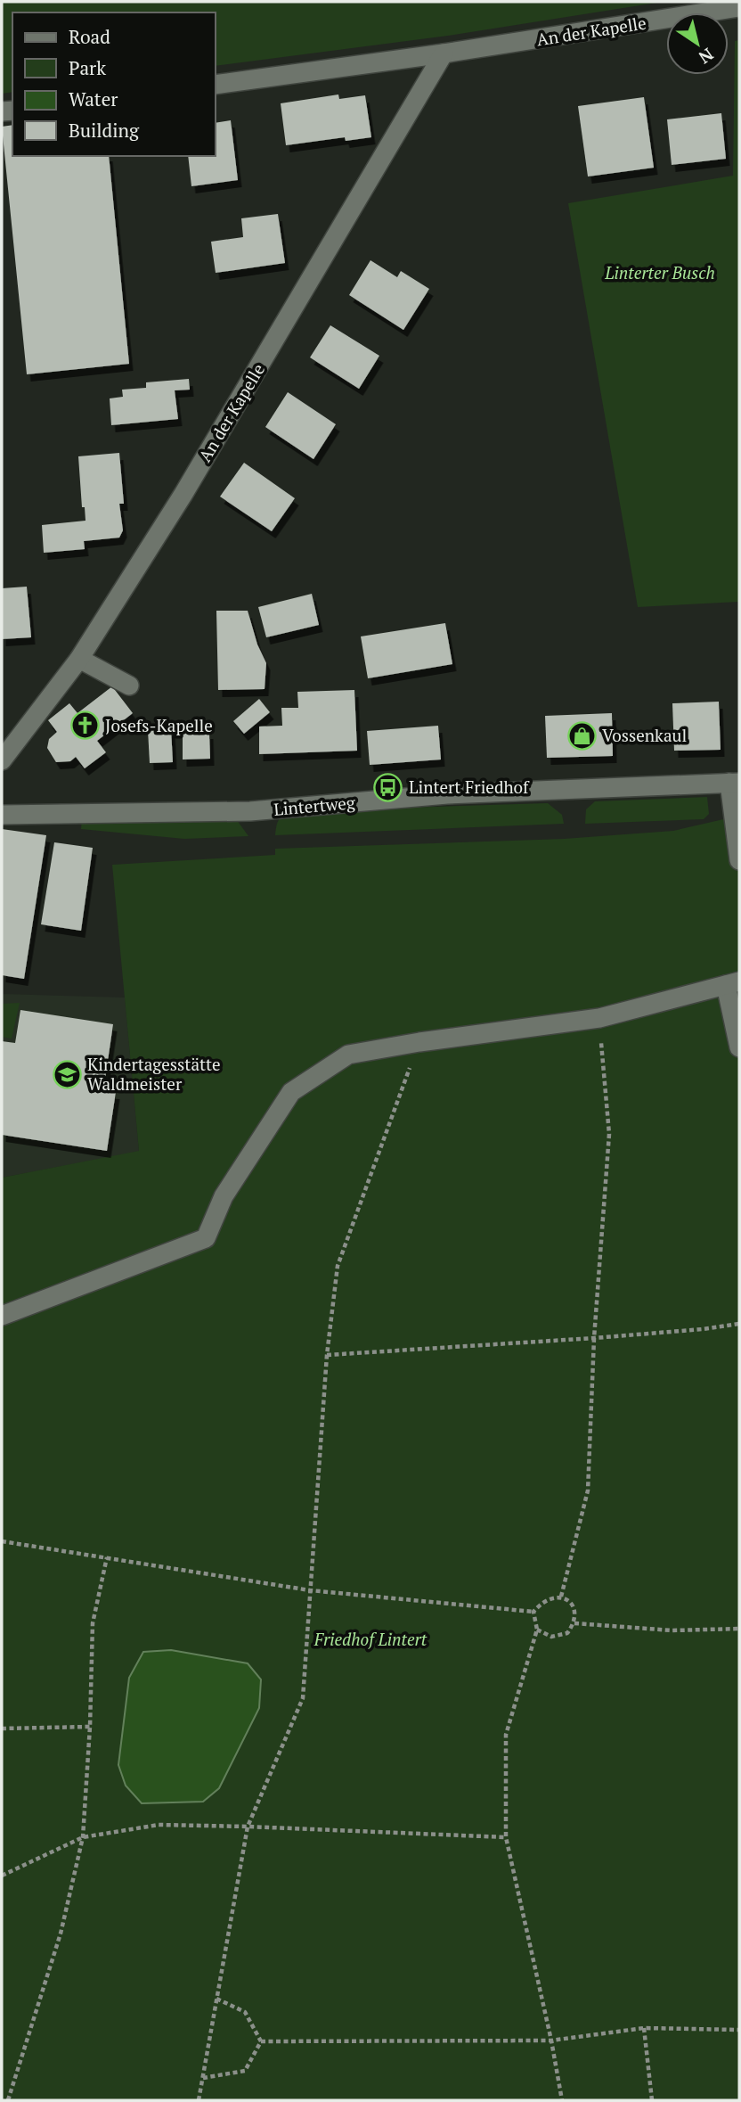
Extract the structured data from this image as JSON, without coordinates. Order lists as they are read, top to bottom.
{
  "streets": {
    "street": ["An der Kapelle", "Lintertweg"]
  },
  "parks": ["Linterter Busch", "Friedhof Lintert"],
  "places": {
    "church": ["Josefs-Kapelle"],
    "shop": ["Vossenkaul"],
    "bus stop": ["Lintert Friedhof"],
    "school or university": ["Kindertagesstätte Waldmeister"]
  },
  "legend": [
    "Road",
    "Park",
    "Water",
    "Building"
  ],
  "north": "bottom right"
}
